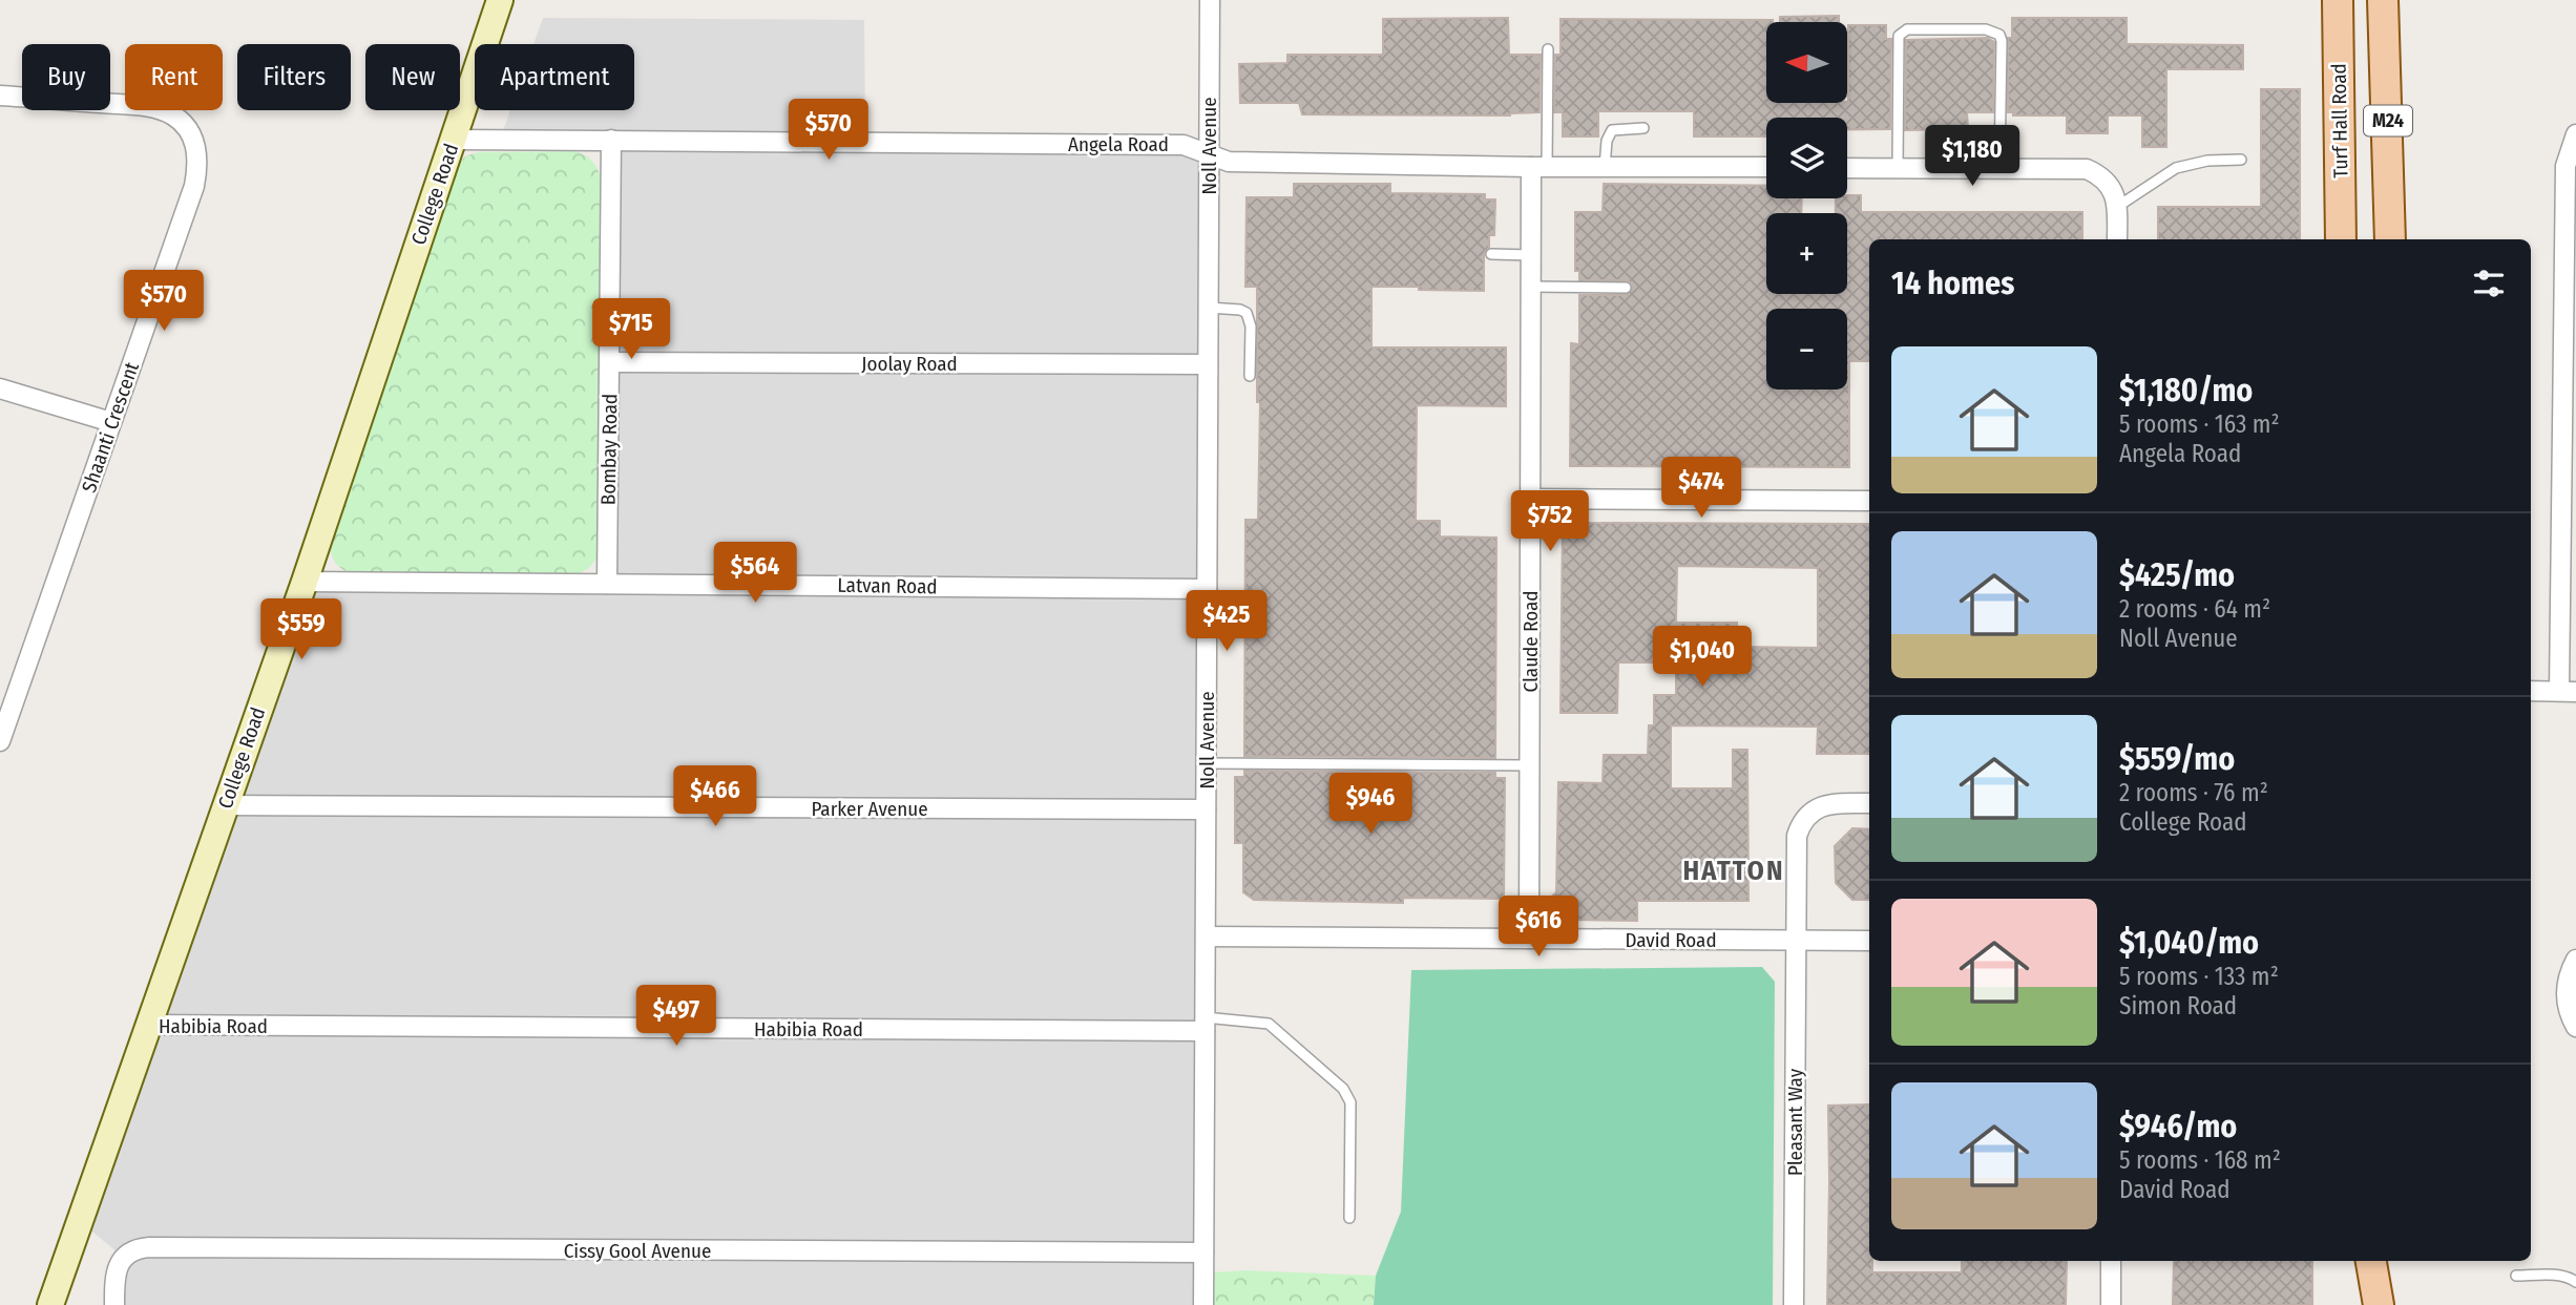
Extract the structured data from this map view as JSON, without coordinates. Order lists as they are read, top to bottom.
{
  "streets": {
    "main road": ["Turf Hall Road", "M24"],
    "street": [
      "Angela Road",
      "Noll Avenue",
      "College Road",
      "Joolay Road",
      "Shaanti Crescent",
      "Bombay Road",
      "Latvan Road",
      "Claude Road",
      "Parker Avenue",
      "David Road",
      "Habibia Road",
      "Pleasant Way",
      "Cissy Gool Avenue"
    ]
  },
  "crossings": [
    ["Angela Road", "Noll Avenue"],
    ["Angela Road", "College Road"],
    ["Angela Road", "Bombay Road"],
    ["Angela Road", "Claude Road"],
    ["Noll Avenue", "Joolay Road"],
    ["Noll Avenue", "Latvan Road"],
    ["Noll Avenue", "Parker Avenue"],
    ["Noll Avenue", "David Road"],
    ["Noll Avenue", "Habibia Road"],
    ["Noll Avenue", "Cissy Gool Avenue"],
    ["College Road", "Latvan Road"],
    ["College Road", "Parker Avenue"],
    ["College Road", "Habibia Road"],
    ["Joolay Road", "Bombay Road"],
    ["Bombay Road", "Latvan Road"],
    ["Claude Road", "David Road"],
    ["David Road", "Pleasant Way"]
  ],
  "districts": ["HATTON"],
  "north": "left",
  "page": {
    "map_buttons": ["+", "−"],
    "chip": [
      "Buy",
      "Rent",
      "Filters",
      "New",
      "Apartment"
    ],
    "price": [
      "$570",
      "$1,180",
      "$570",
      "$715",
      "$474",
      "$752",
      "$564",
      "$425",
      "$559",
      "$1,040",
      "$466",
      "$946",
      "$616",
      "$497"
    ],
    "heading": "14 homes",
    "list": [
      {
        "name": "$1,180/mo",
        "note": "5 rooms · 163 m² · Angela Road"
      },
      {
        "name": "$425/mo",
        "note": "2 rooms · 64 m² · Noll Avenue"
      },
      {
        "name": "$559/mo",
        "note": "2 rooms · 76 m² · College Road"
      },
      {
        "name": "$1,040/mo",
        "note": "5 rooms · 133 m² · Simon Road"
      },
      {
        "name": "$946/mo",
        "note": "5 rooms · 168 m² · David Road"
      }
    ]
  }
}
